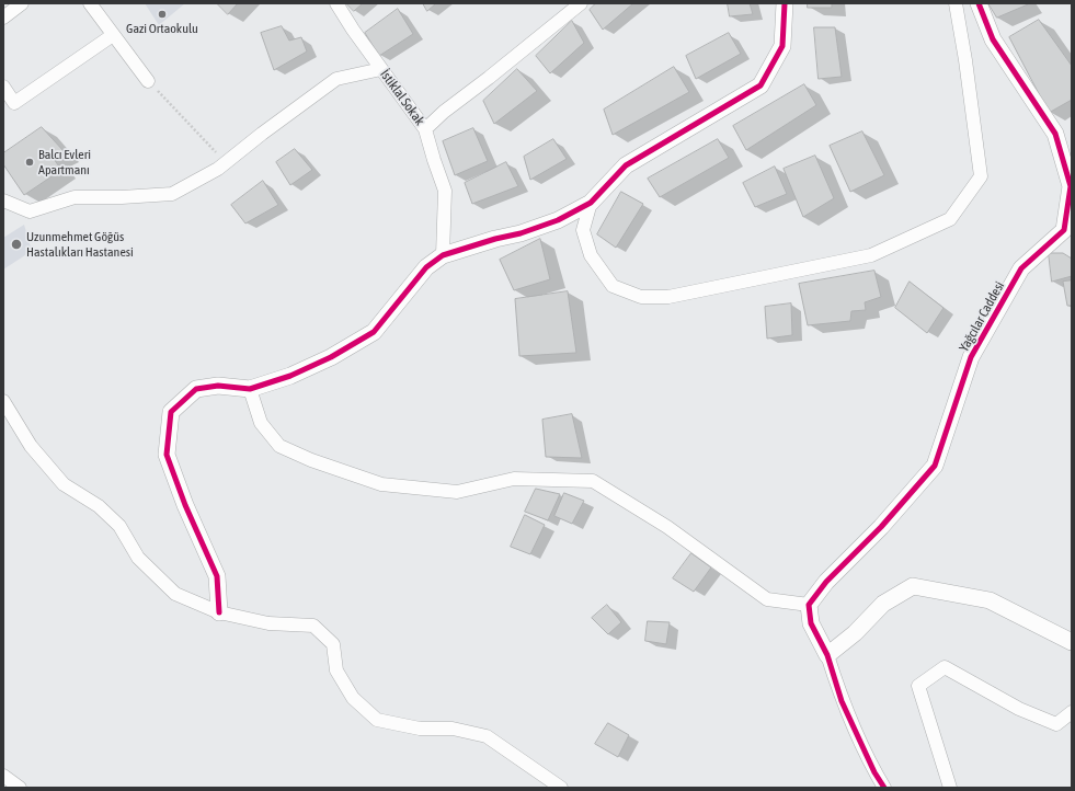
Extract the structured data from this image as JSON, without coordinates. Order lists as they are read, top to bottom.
{
  "streets": {
    "street": ["İstiklal Sokak", "Yağcılar Caddesi"]
  },
  "places": ["Gazi Ortaokulu", "Balcı Evleri Apartmanı", "Uzunmehmet Göğüs Hastalıkları Hastanesi"]
}
